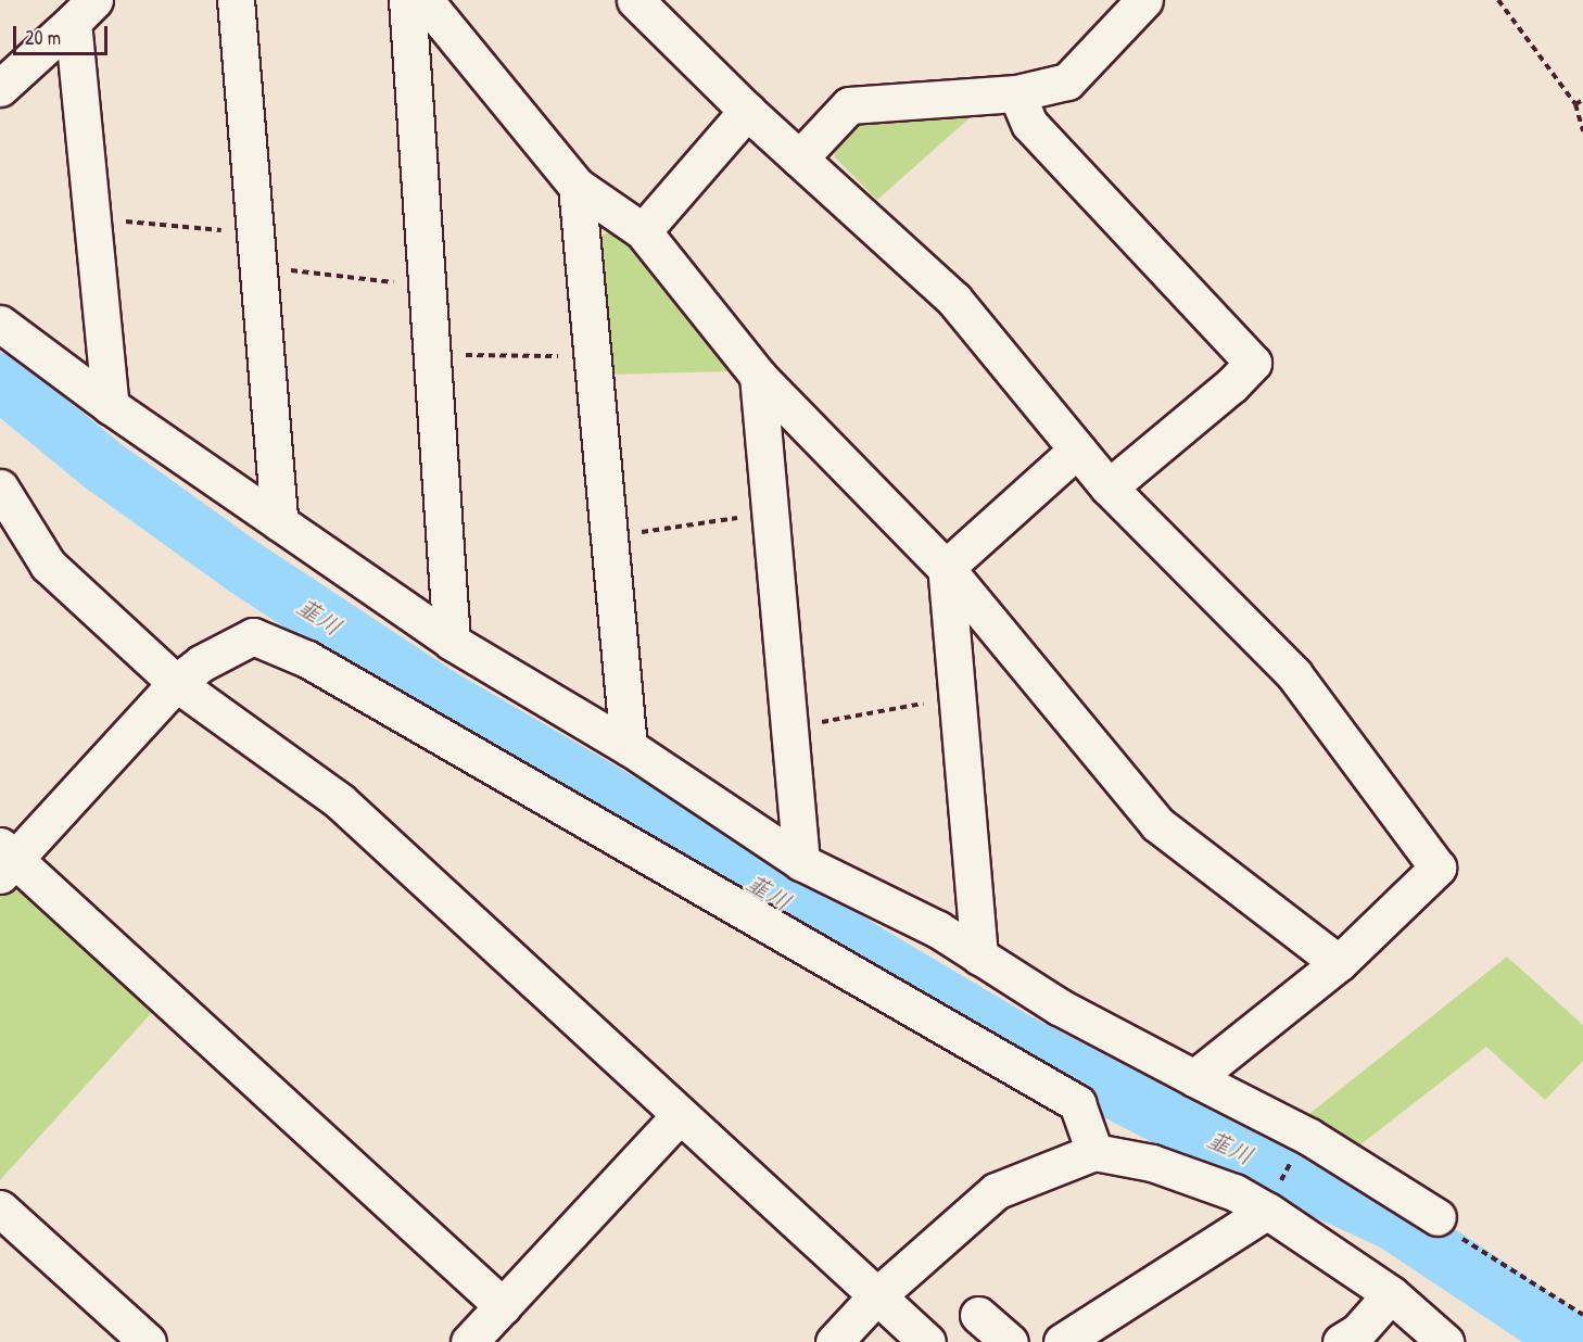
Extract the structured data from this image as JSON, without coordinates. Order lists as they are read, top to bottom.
{
  "water": ["韮川"],
  "scale_bar": "20 m"
}
